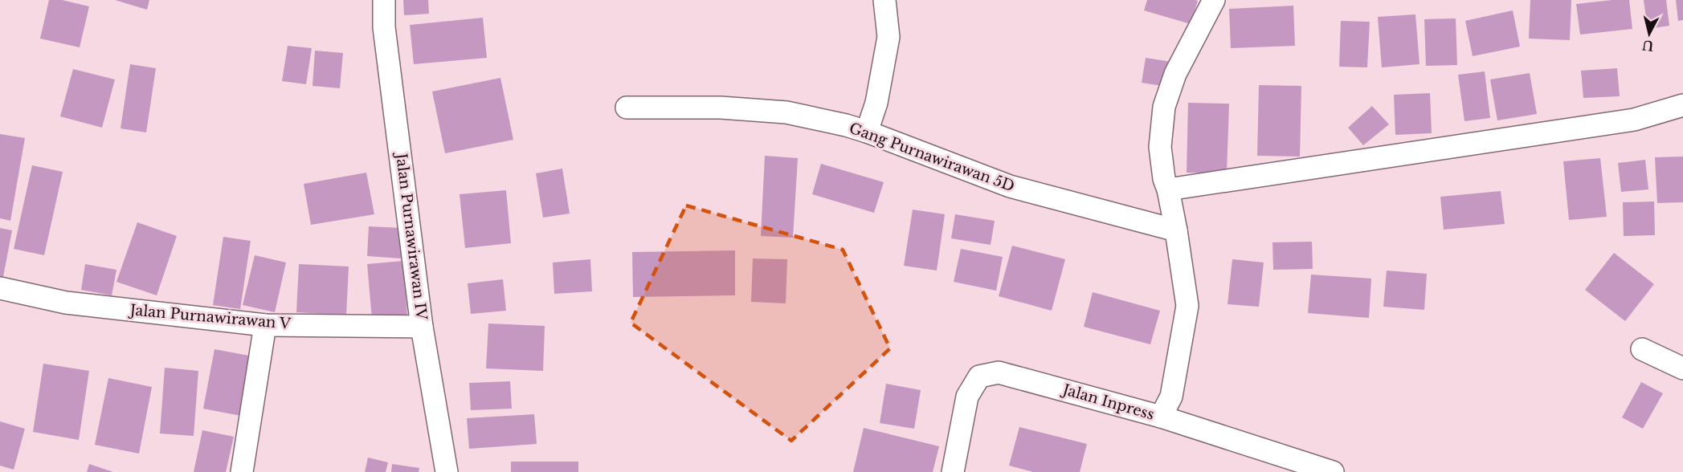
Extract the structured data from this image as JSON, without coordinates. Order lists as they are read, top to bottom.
{
  "streets": {
    "street": [
      "Gang Purnawirawan 5D",
      "Jalan Purnawirawan IV",
      "Jalan Purnawirawan V",
      "Jalan Inpress"
    ]
  },
  "crossings": [
    ["Jalan Purnawirawan IV", "Jalan Purnawirawan V"]
  ],
  "north": "bottom"
}
